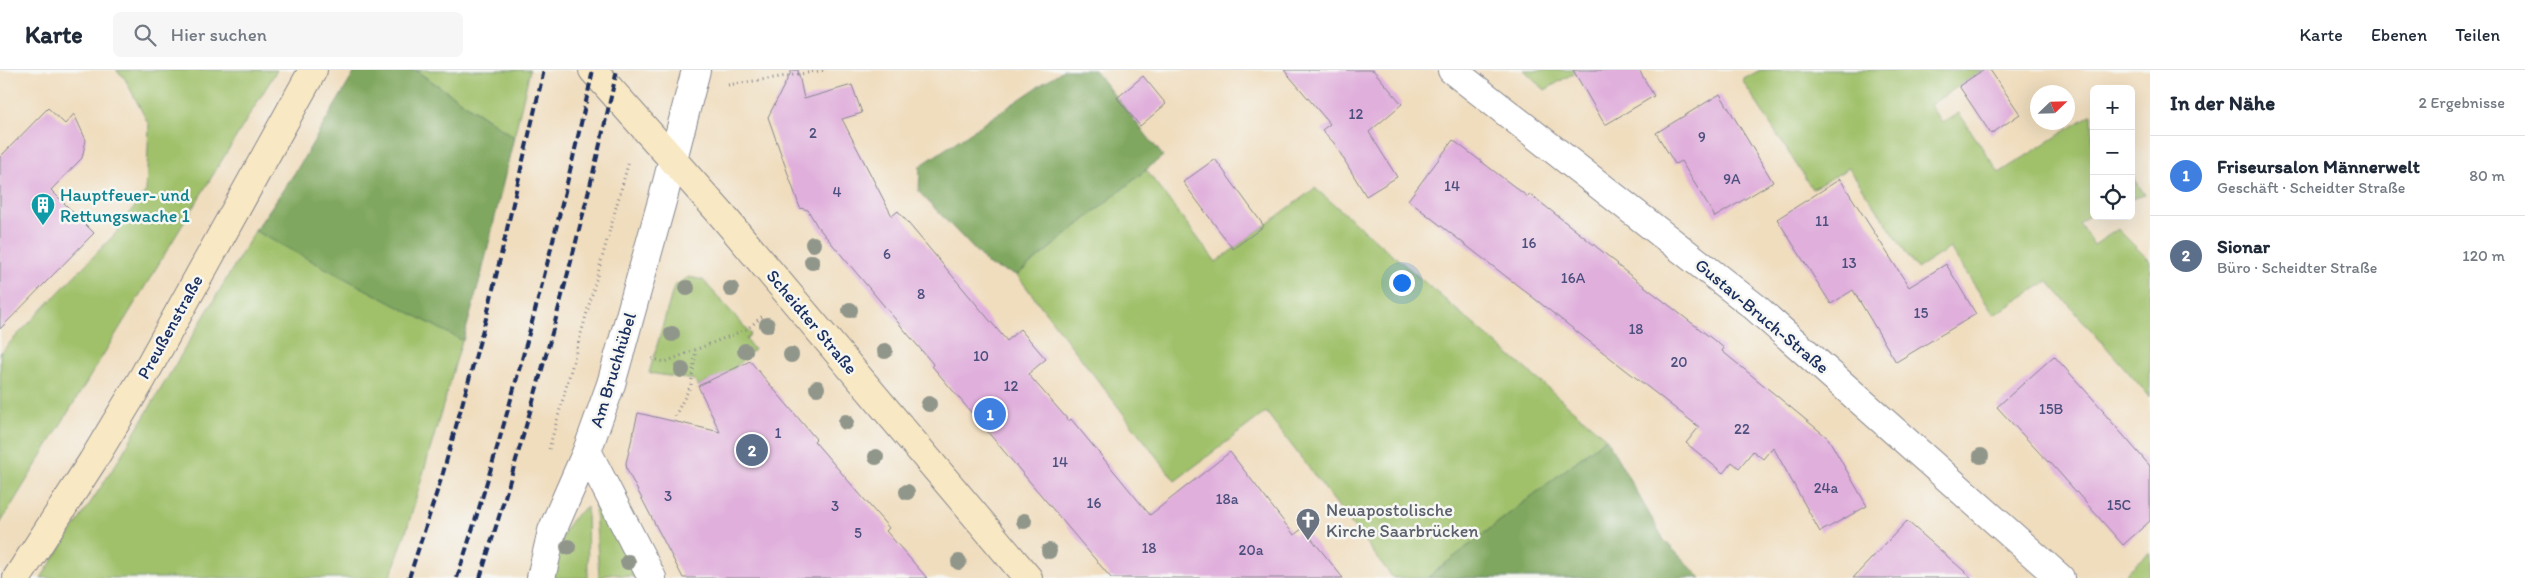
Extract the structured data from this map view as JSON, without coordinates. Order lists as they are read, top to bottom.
{
  "streets": {
    "main road": ["Scheidter Straße", "Preußenstraße"],
    "street": ["Gustav-Bruch-Straße", "Am Bruchhübel"]
  },
  "crossings": [
    ["Scheidter Straße", "Am Bruchhübel"]
  ],
  "places": {
    "building": ["Hauptfeuer- und Rettungswache 1"],
    "church": ["Neuapostolische Kirche Saarbrücken"]
  },
  "house_numbers": [
    "12",
    "2",
    "9",
    "9A",
    "14",
    "4",
    "11",
    "16",
    "6",
    "13",
    "16A",
    "8",
    "15",
    "18",
    "10",
    "20",
    "12",
    "15B",
    "22",
    "1",
    "14",
    "24a",
    "3",
    "18a",
    "16",
    "15C",
    "3",
    "5",
    "18",
    "20a"
  ],
  "north": "top right",
  "page": {
    "header": "Karte",
    "search": "Hier suchen",
    "nav": ["Karte", "Ebenen", "Teilen"],
    "heading": ["In der Nähe", "2 Ergebnisse"],
    "map_buttons": ["+", "−"],
    "list": [
      {
        "mark": "1",
        "name": "Friseursalon Männerwelt",
        "note": "Geschäft · Scheidter Straße",
        "value": "80 m"
      },
      {
        "mark": "2",
        "name": "Sionar",
        "note": "Büro · Scheidter Straße",
        "value": "120 m"
      }
    ],
    "pins": ["1", "2"]
  }
}
